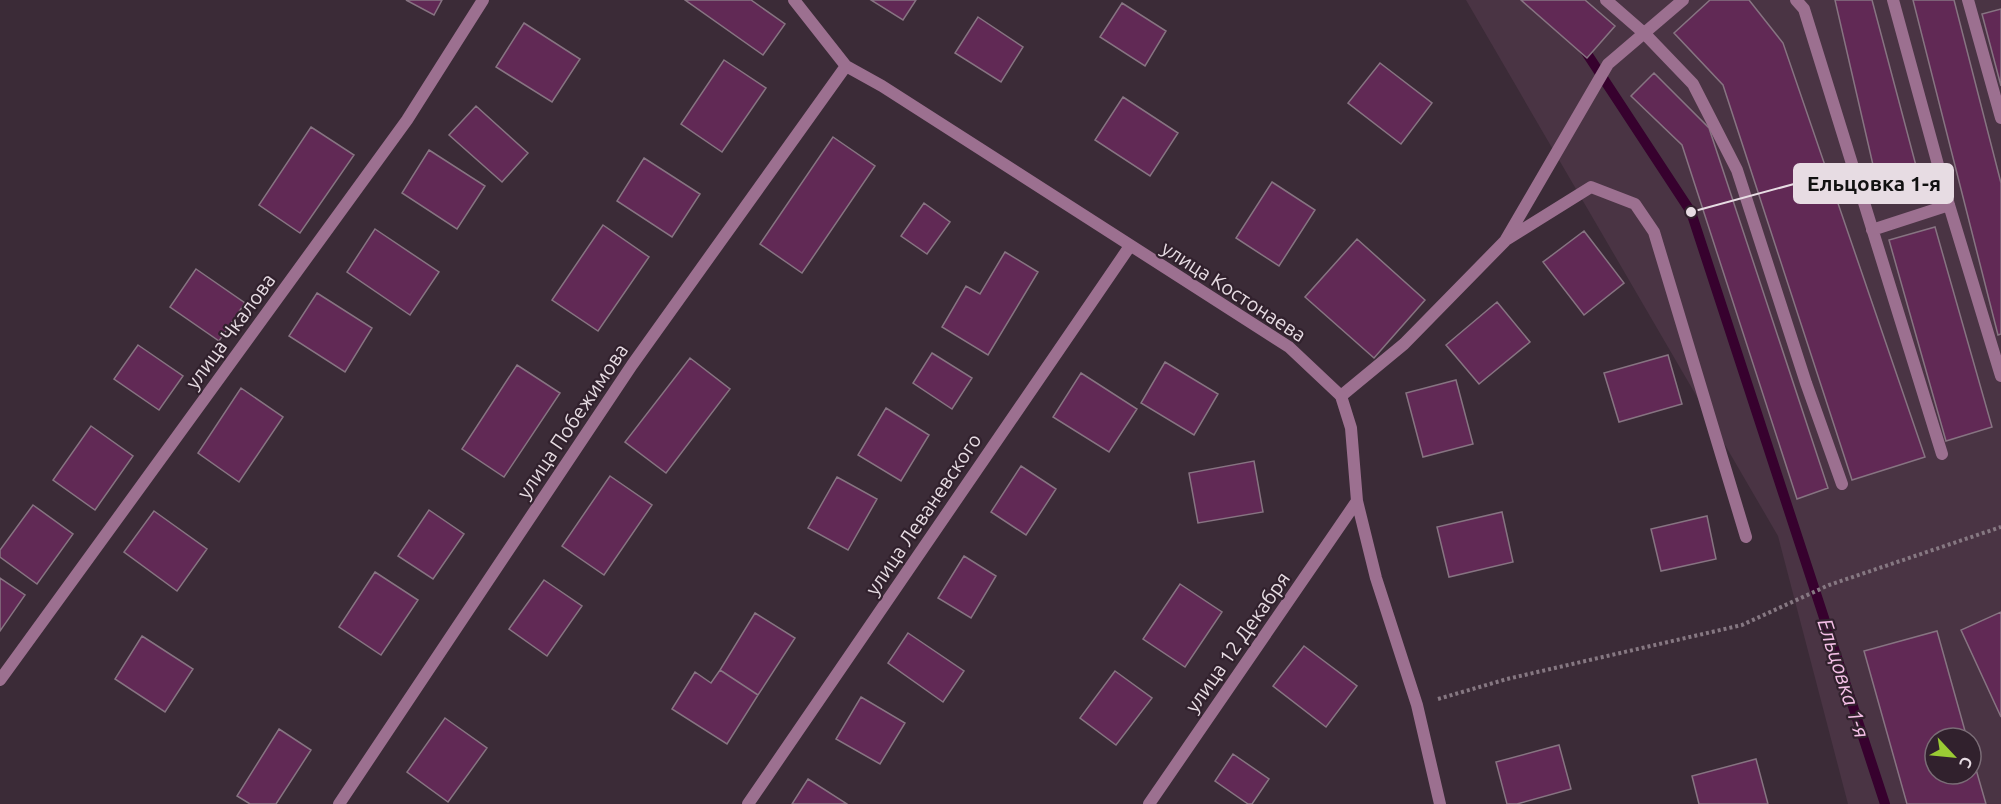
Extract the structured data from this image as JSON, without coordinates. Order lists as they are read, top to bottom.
{
  "streets": {
    "street": [
      "улица Костонаева",
      "улица Чкалова",
      "улица Побежимова",
      "улица Леваневского",
      "улица 12 Декабря"
    ]
  },
  "crossings": [
    ["улица Костонаева", "улица Побежимова"],
    ["улица Костонаева", "улица Леваневского"],
    ["улица Костонаева", "улица 12 Декабря"]
  ],
  "water": ["Ельцовка 1-я"],
  "places": ["Ельцовка 1-я"],
  "north": "bottom right"
}
